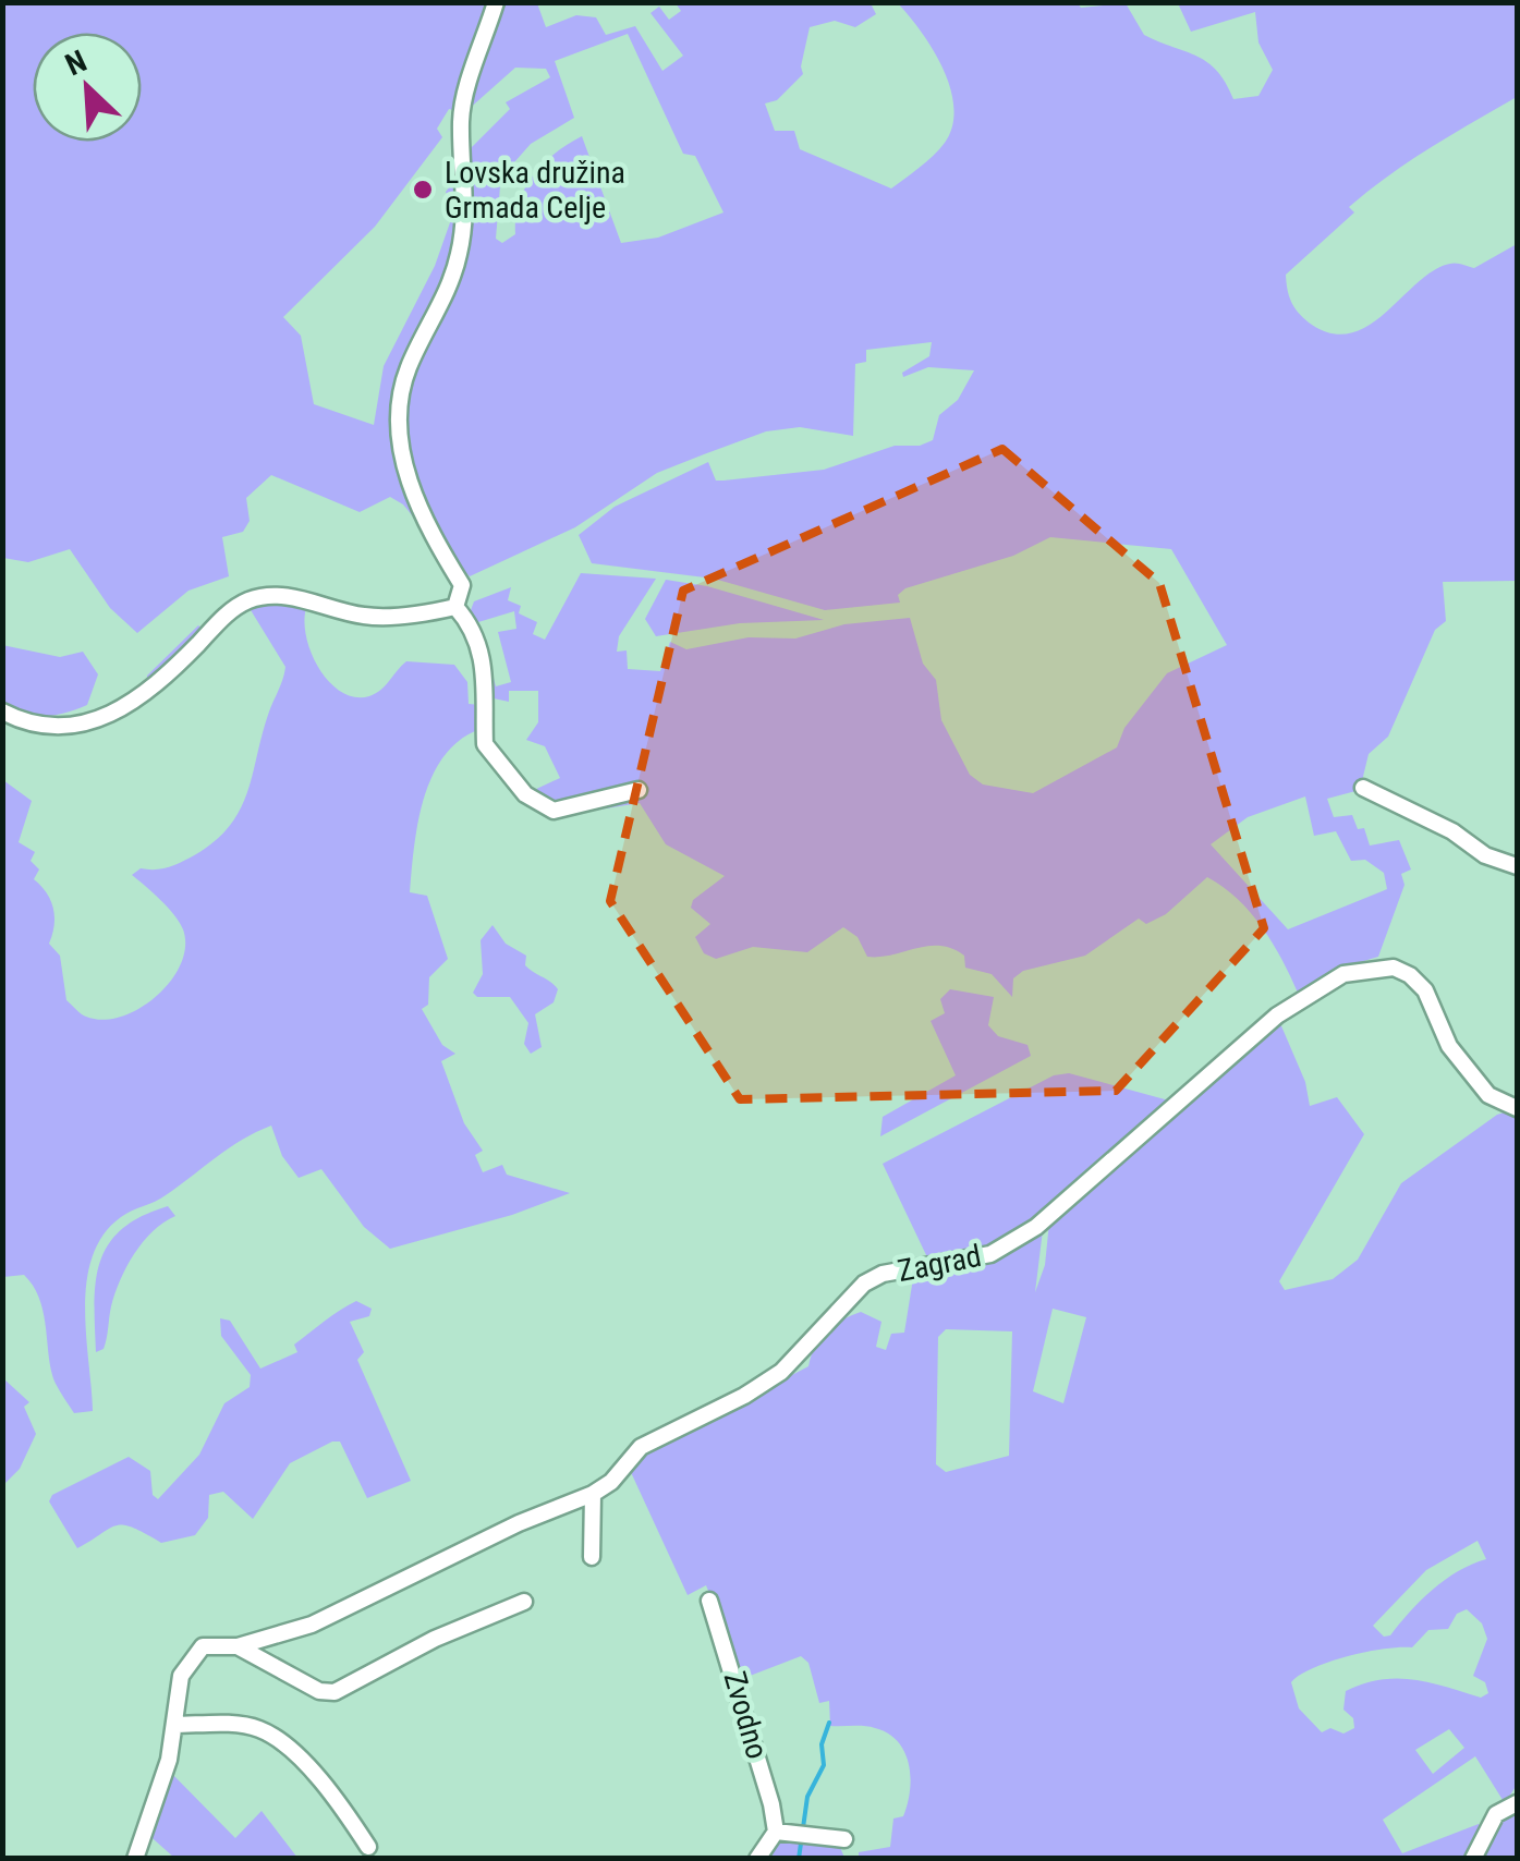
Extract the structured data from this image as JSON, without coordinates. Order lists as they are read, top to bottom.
{
  "streets": {
    "street": ["Zagrad", "Zvodno"]
  },
  "places": ["Lovska družina Grmada Celje"],
  "north": "top left"
}
